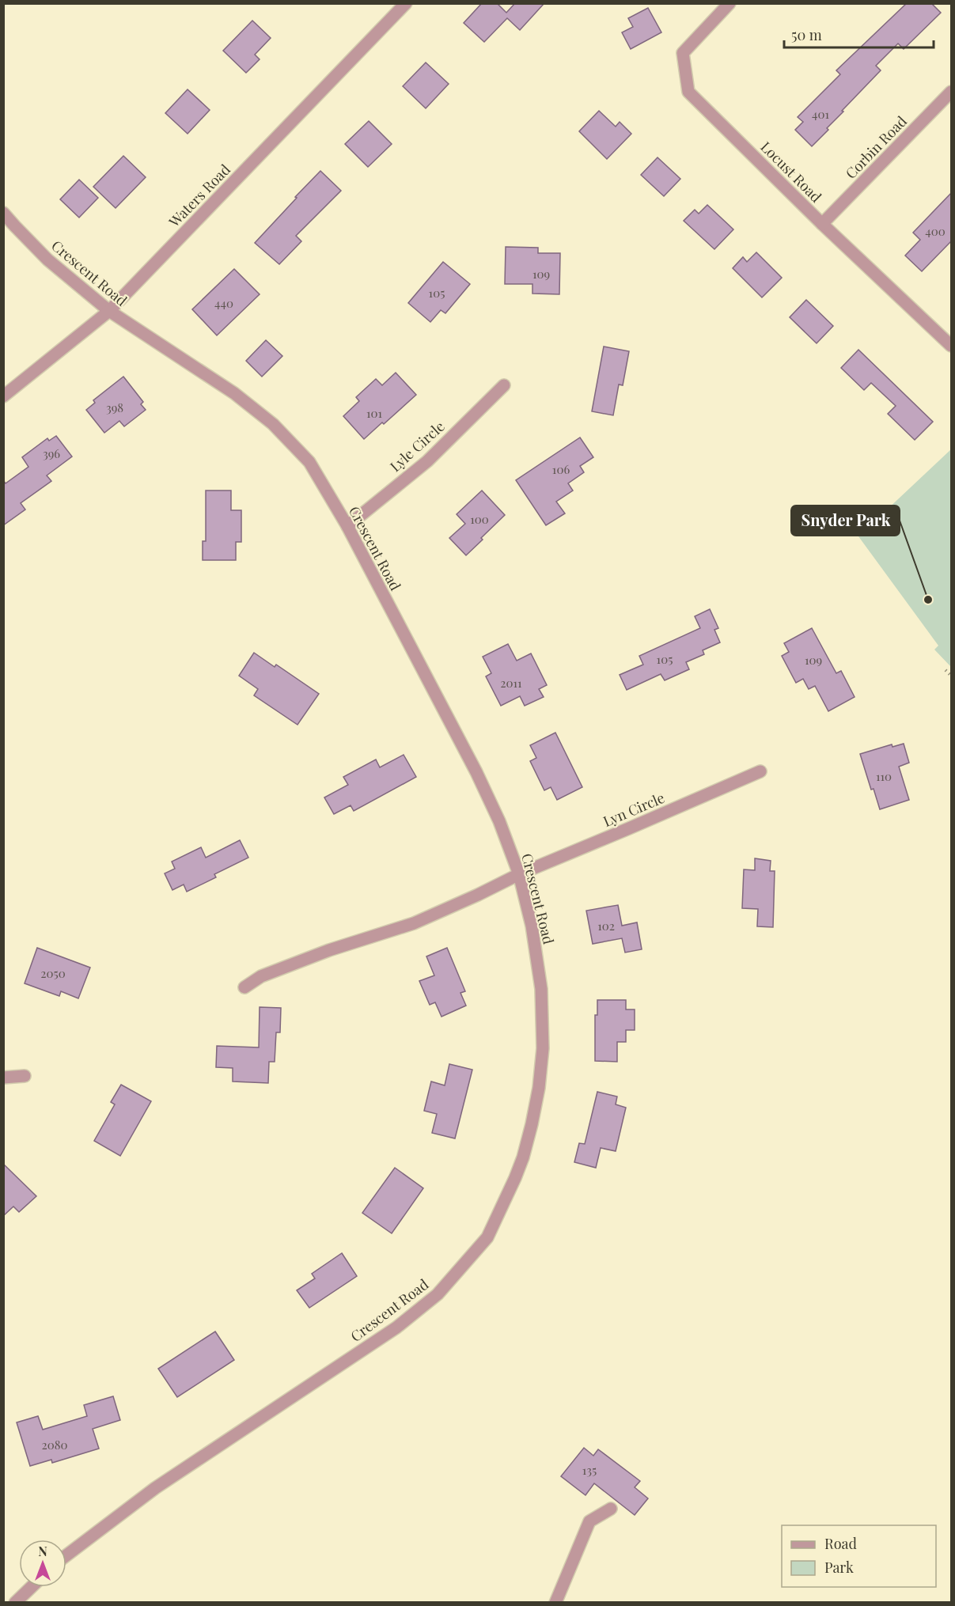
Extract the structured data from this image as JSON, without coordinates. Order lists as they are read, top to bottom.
{
  "streets": {
    "street": [
      "Corbin Road",
      "Locust Road",
      "Waters Road",
      "Crescent Road",
      "Lyle Circle",
      "Lyn Circle"
    ]
  },
  "crossings": [
    ["Corbin Road", "Locust Road"],
    ["Waters Road", "Crescent Road"],
    ["Crescent Road", "Lyle Circle"],
    ["Crescent Road", "Lyn Circle"]
  ],
  "places": ["Snyder Park"],
  "house_numbers": [
    "401",
    "400",
    "109",
    "105",
    "440",
    "398",
    "101",
    "396",
    "106",
    "100",
    "105",
    "109",
    "2011",
    "110",
    "102",
    "2050",
    "2080",
    "135"
  ],
  "legend": ["Road", "Park"],
  "scale_bar": "50 m",
  "north": "top"
}
